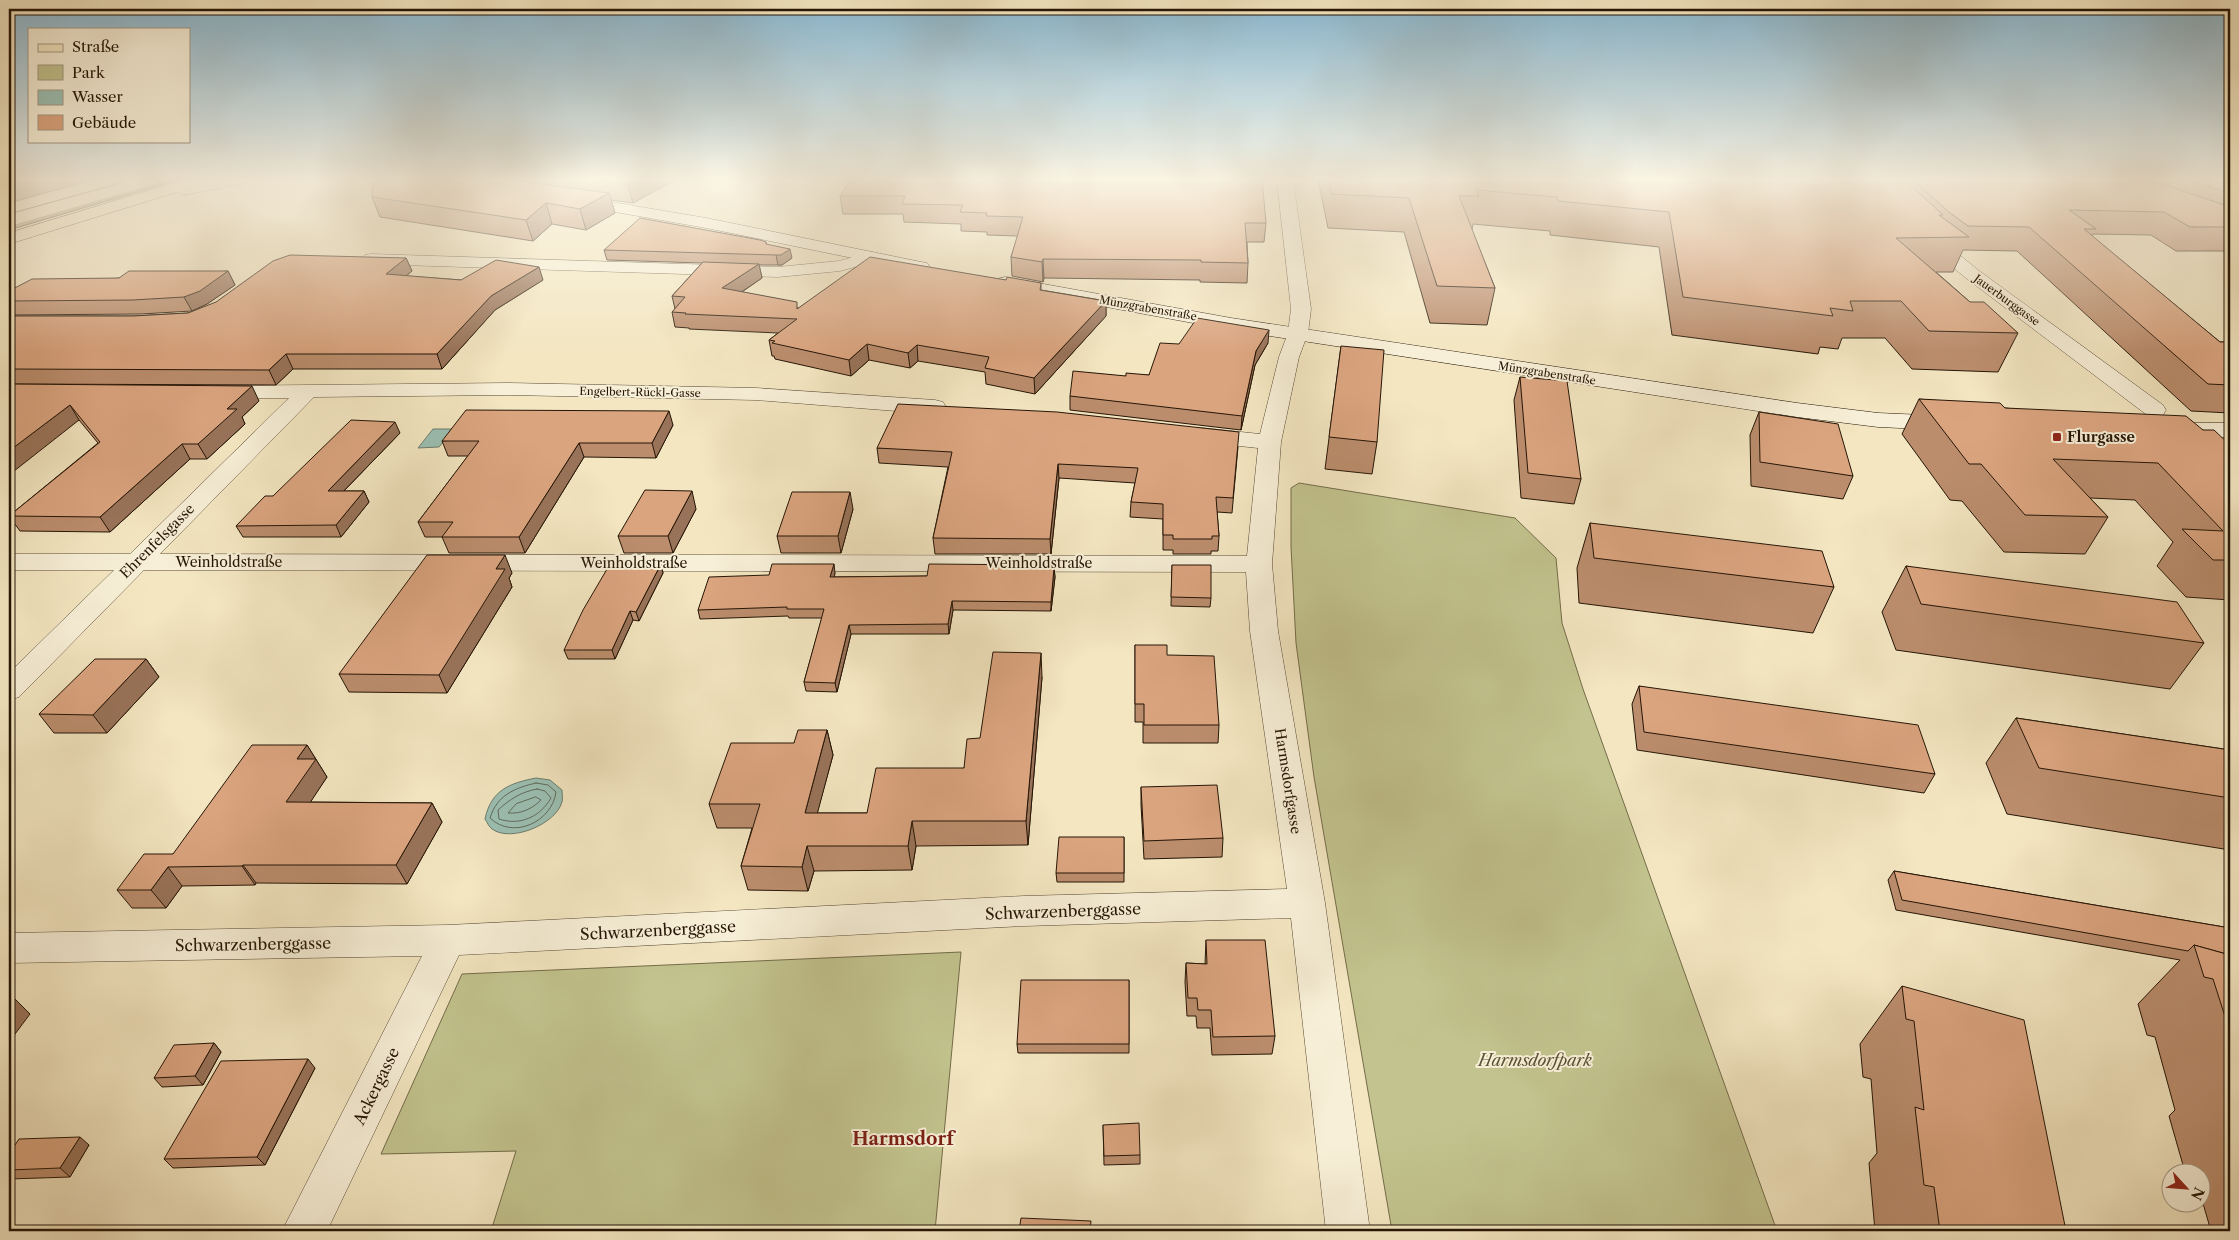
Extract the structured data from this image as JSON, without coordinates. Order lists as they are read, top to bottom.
{
  "streets": {
    "street": [
      "Jauerburggasse",
      "Münzgrabenstraße",
      "Engelbert-Rückl-Gasse",
      "Ehrenfelsgasse",
      "Weinholdstraße",
      "Harmsdorfgasse",
      "Schwarzenberggasse",
      "Ackergasse"
    ]
  },
  "crossings": [
    ["Münzgrabenstraße", "Harmsdorfgasse"],
    ["Engelbert-Rückl-Gasse", "Ehrenfelsgasse"],
    ["Ehrenfelsgasse", "Weinholdstraße"],
    ["Weinholdstraße", "Harmsdorfgasse"],
    ["Harmsdorfgasse", "Schwarzenberggasse"],
    ["Schwarzenberggasse", "Ackergasse"]
  ],
  "districts": ["Harmsdorf"],
  "parks": ["Harmsdorfpark"],
  "places": {
    "transit": ["Flurgasse"]
  },
  "legend": [
    "Straße",
    "Park",
    "Wasser",
    "Gebäude"
  ],
  "north": "bottom right"
}
